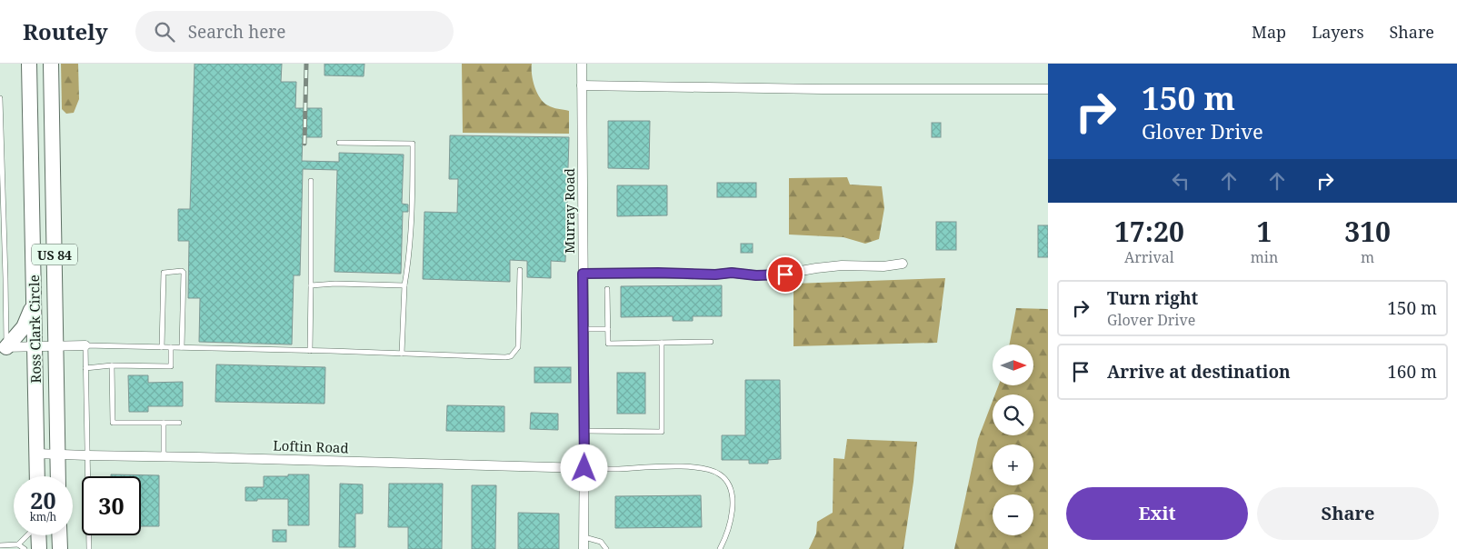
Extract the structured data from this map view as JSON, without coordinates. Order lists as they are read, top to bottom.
{
  "streets": {
    "highway": ["US 84", "Ross Clark Circle"],
    "street": ["Murray Road", "Loftin Road"]
  },
  "crossings": [
    ["Murray Road", "Loftin Road"],
    ["Ross Clark Circle", "Loftin Road"]
  ],
  "north": "right",
  "page": {
    "header": "Routely",
    "search": "Search here",
    "nav": ["Map", "Layers", "Share"],
    "turn": ["150 m", "Glover Drive"],
    "eta": [
      "17:20",
      "Arrival",
      "1",
      "min",
      "310",
      "m"
    ],
    "list": [
      {
        "name": "Turn right",
        "note": "Glover Drive",
        "value": "150 m"
      },
      {
        "name": "Arrive at destination",
        "value": "160 m"
      }
    ],
    "map_buttons": ["+", "−"],
    "speed": "20 km/h",
    "limit": "30",
    "buttons": ["Exit", "Share"]
  }
}
